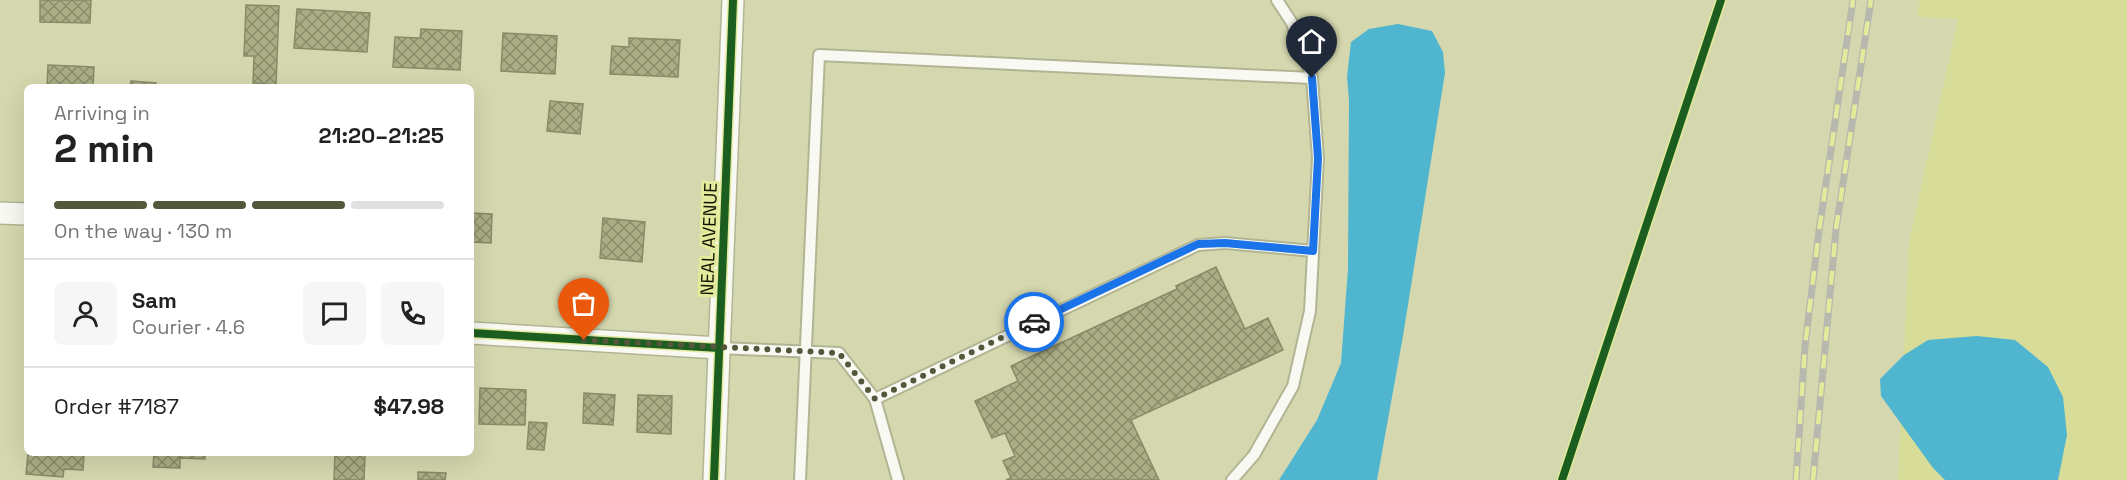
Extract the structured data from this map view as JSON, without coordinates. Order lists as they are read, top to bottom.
{
  "streets": {
    "street": ["NEAL AVENUE"]
  },
  "page": {
    "heading": ["2 min", "Arriving in", "21:20–21:25"],
    "panel": [
      "Sam",
      "Courier · 4.6",
      "Order #7187",
      "$47.98"
    ],
    "bar": "On the way · 130 m"
  }
}
